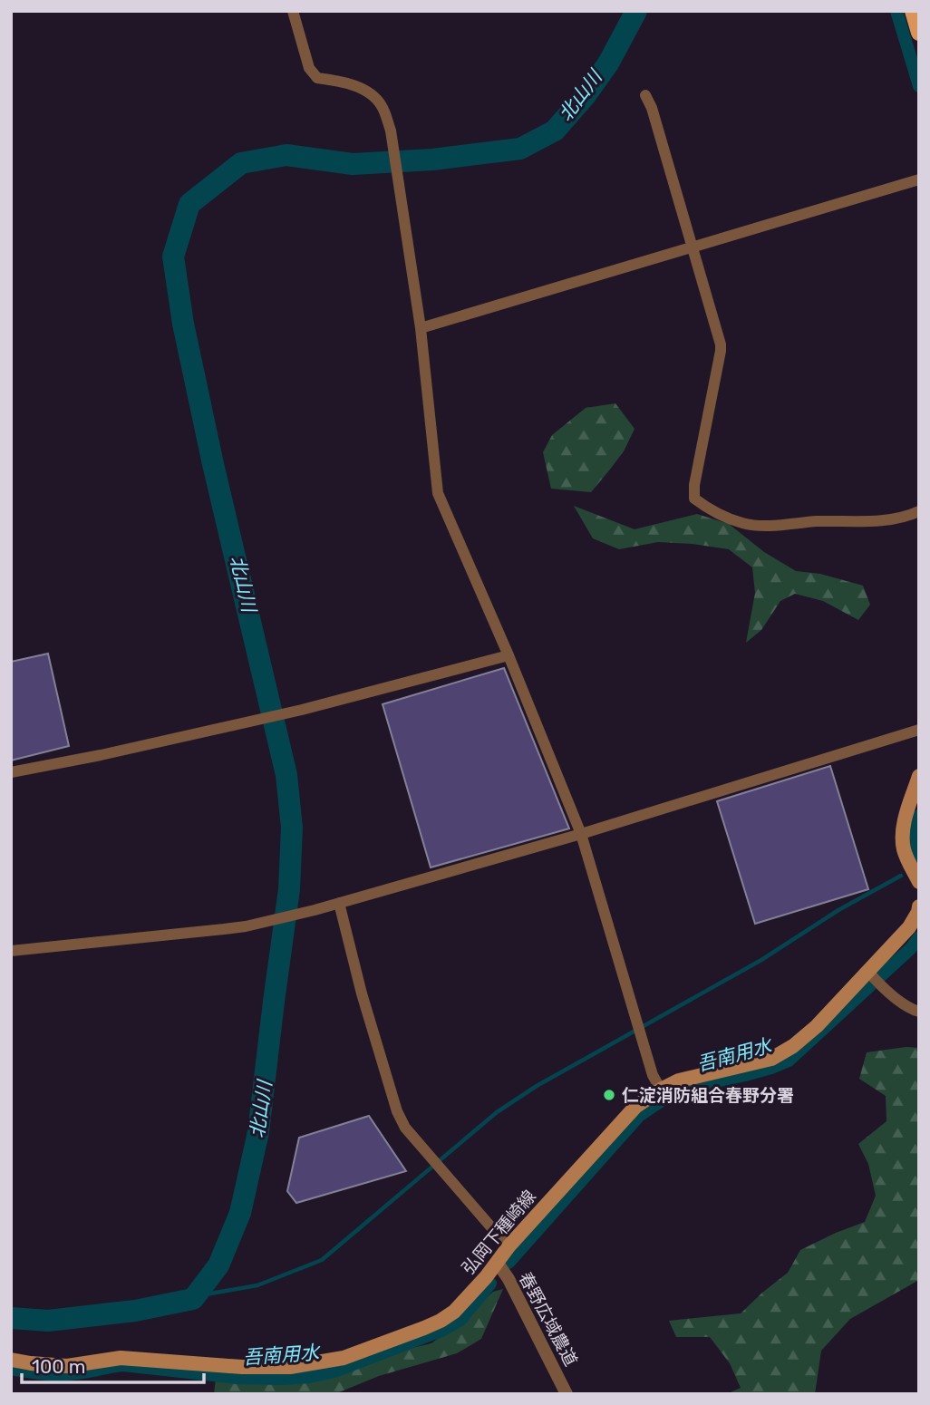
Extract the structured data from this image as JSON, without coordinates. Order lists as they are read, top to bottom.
{
  "streets": {
    "main road": ["弘岡下種崎線"],
    "street": ["春野広域農道"]
  },
  "crossings": [
    ["弘岡下種崎線", "春野広域農道"]
  ],
  "water": ["北山川", "吾南用水"],
  "places": ["仁淀消防組合春野分署"],
  "scale_bar": "100 m"
}
